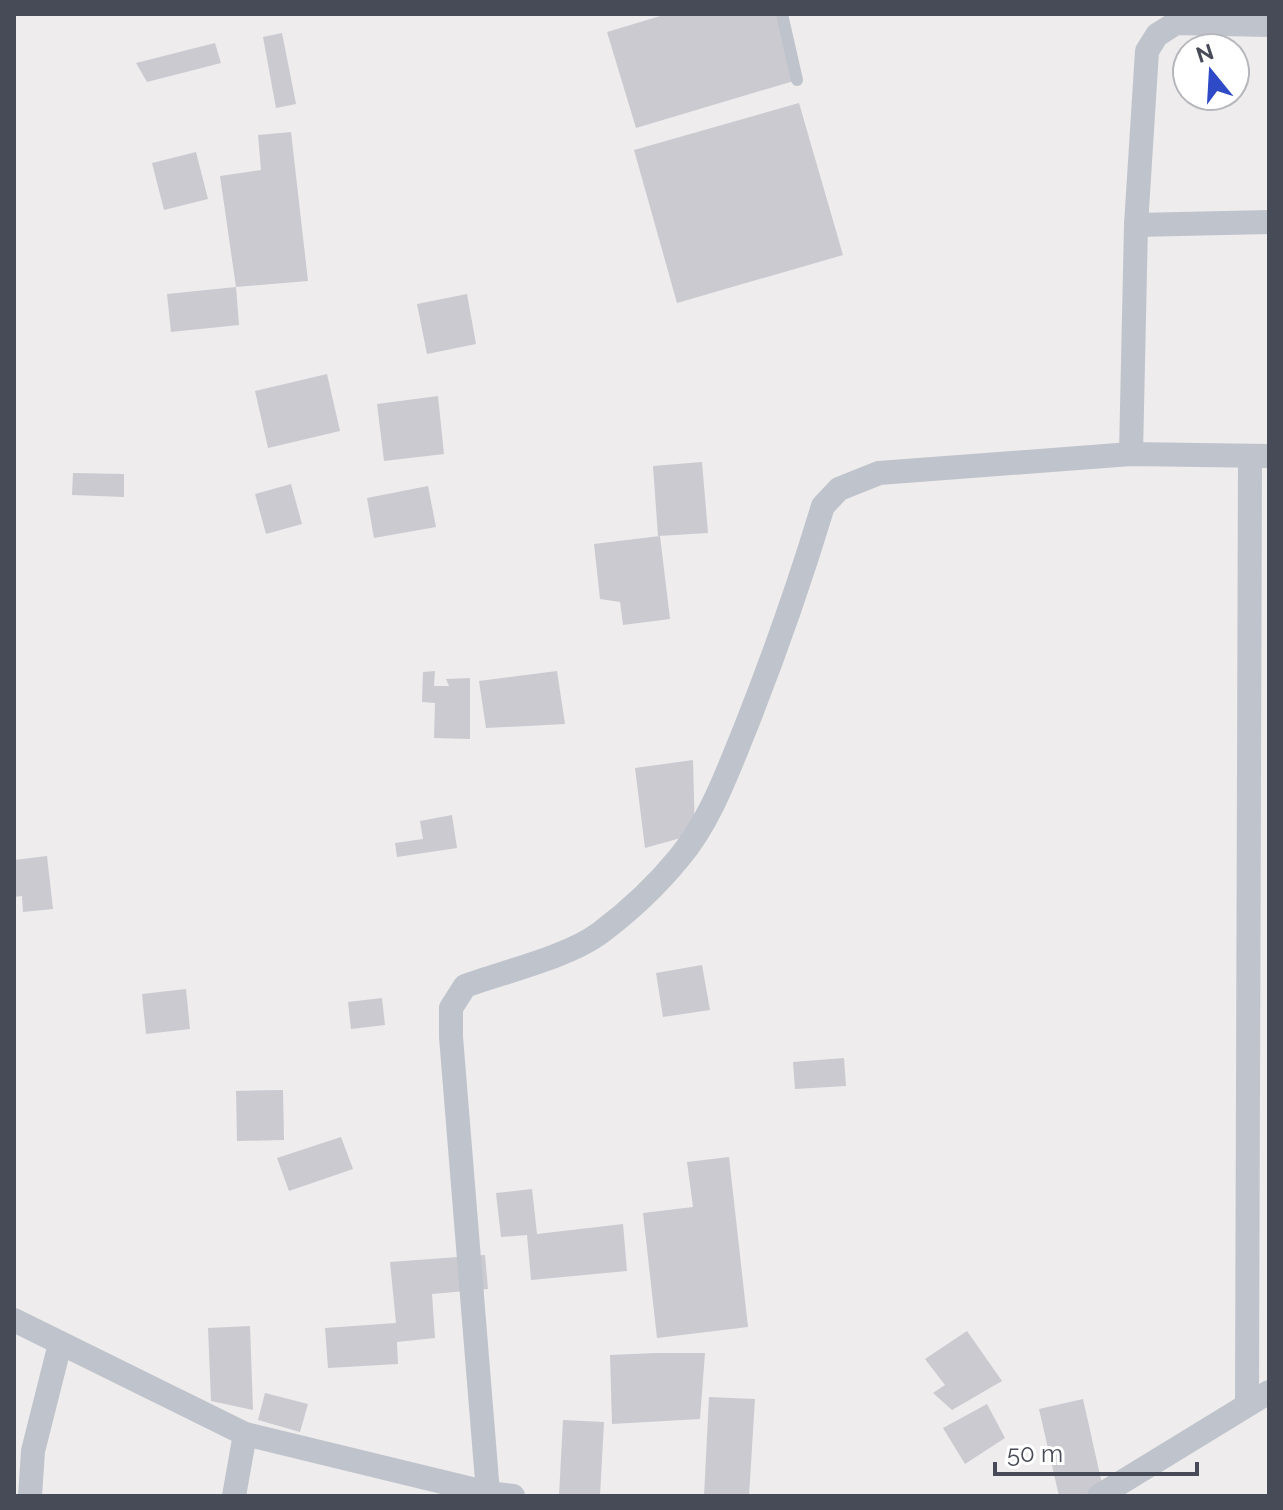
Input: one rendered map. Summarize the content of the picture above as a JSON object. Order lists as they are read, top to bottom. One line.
{"scale_bar":"50 m","north":"top"}
